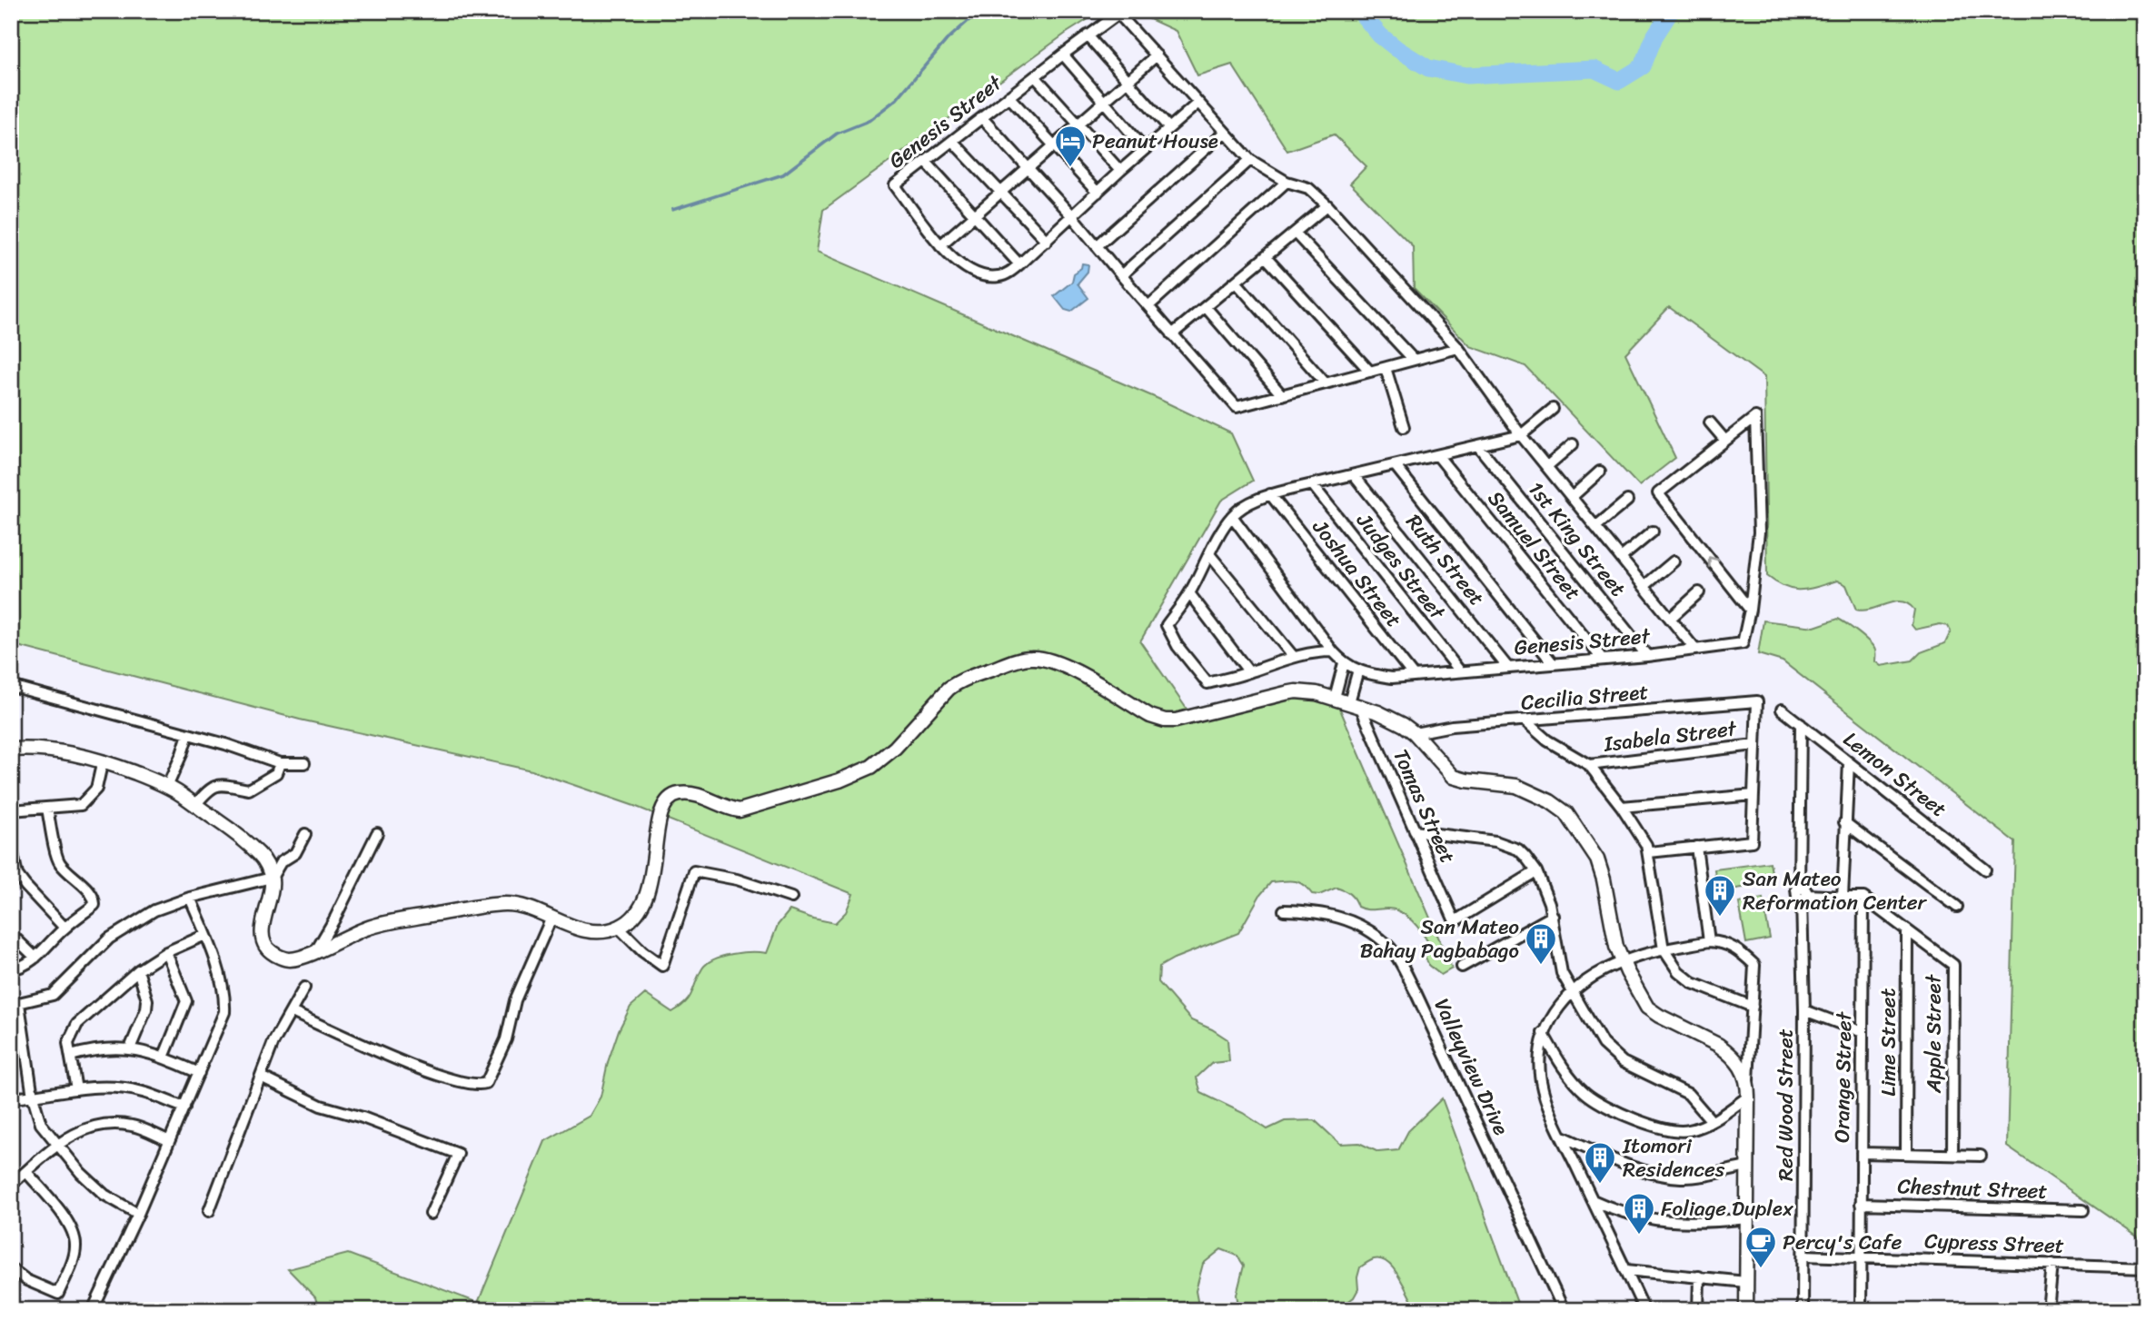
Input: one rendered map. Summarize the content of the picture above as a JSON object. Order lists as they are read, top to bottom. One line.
{"streets":{"street":["Genesis Street","1st King Street","Samuel Street","Ruth Street","Judges Street","Joshua Street","Cecilia Street","Isabela Street","Lemon Street","Tomas Street","Apple Street","Lime Street","Valleyview Drive","Orange Street","Red Wood Street","Chestnut Street","Cypress Street"]},"crossings":[["Genesis Street","1st King Street"],["Genesis Street","Samuel Street"],["Genesis Street","Ruth Street"],["Genesis Street","Judges Street"],["Genesis Street","Joshua Street"],["Cecilia Street","Isabela Street"],["Apple Street","Lime Street"],["Apple Street","Orange Street"],["Orange Street","Chestnut Street"],["Orange Street","Cypress Street"],["Red Wood Street","Cypress Street"]],"places":{"hotel":["Peanut House"],"building":["San Mateo Reformation Center","San Mateo Bahay Pagbabago","Itomori Residences","Foliage Duplex"],"cafe":["Percy's Cafe"]}}
